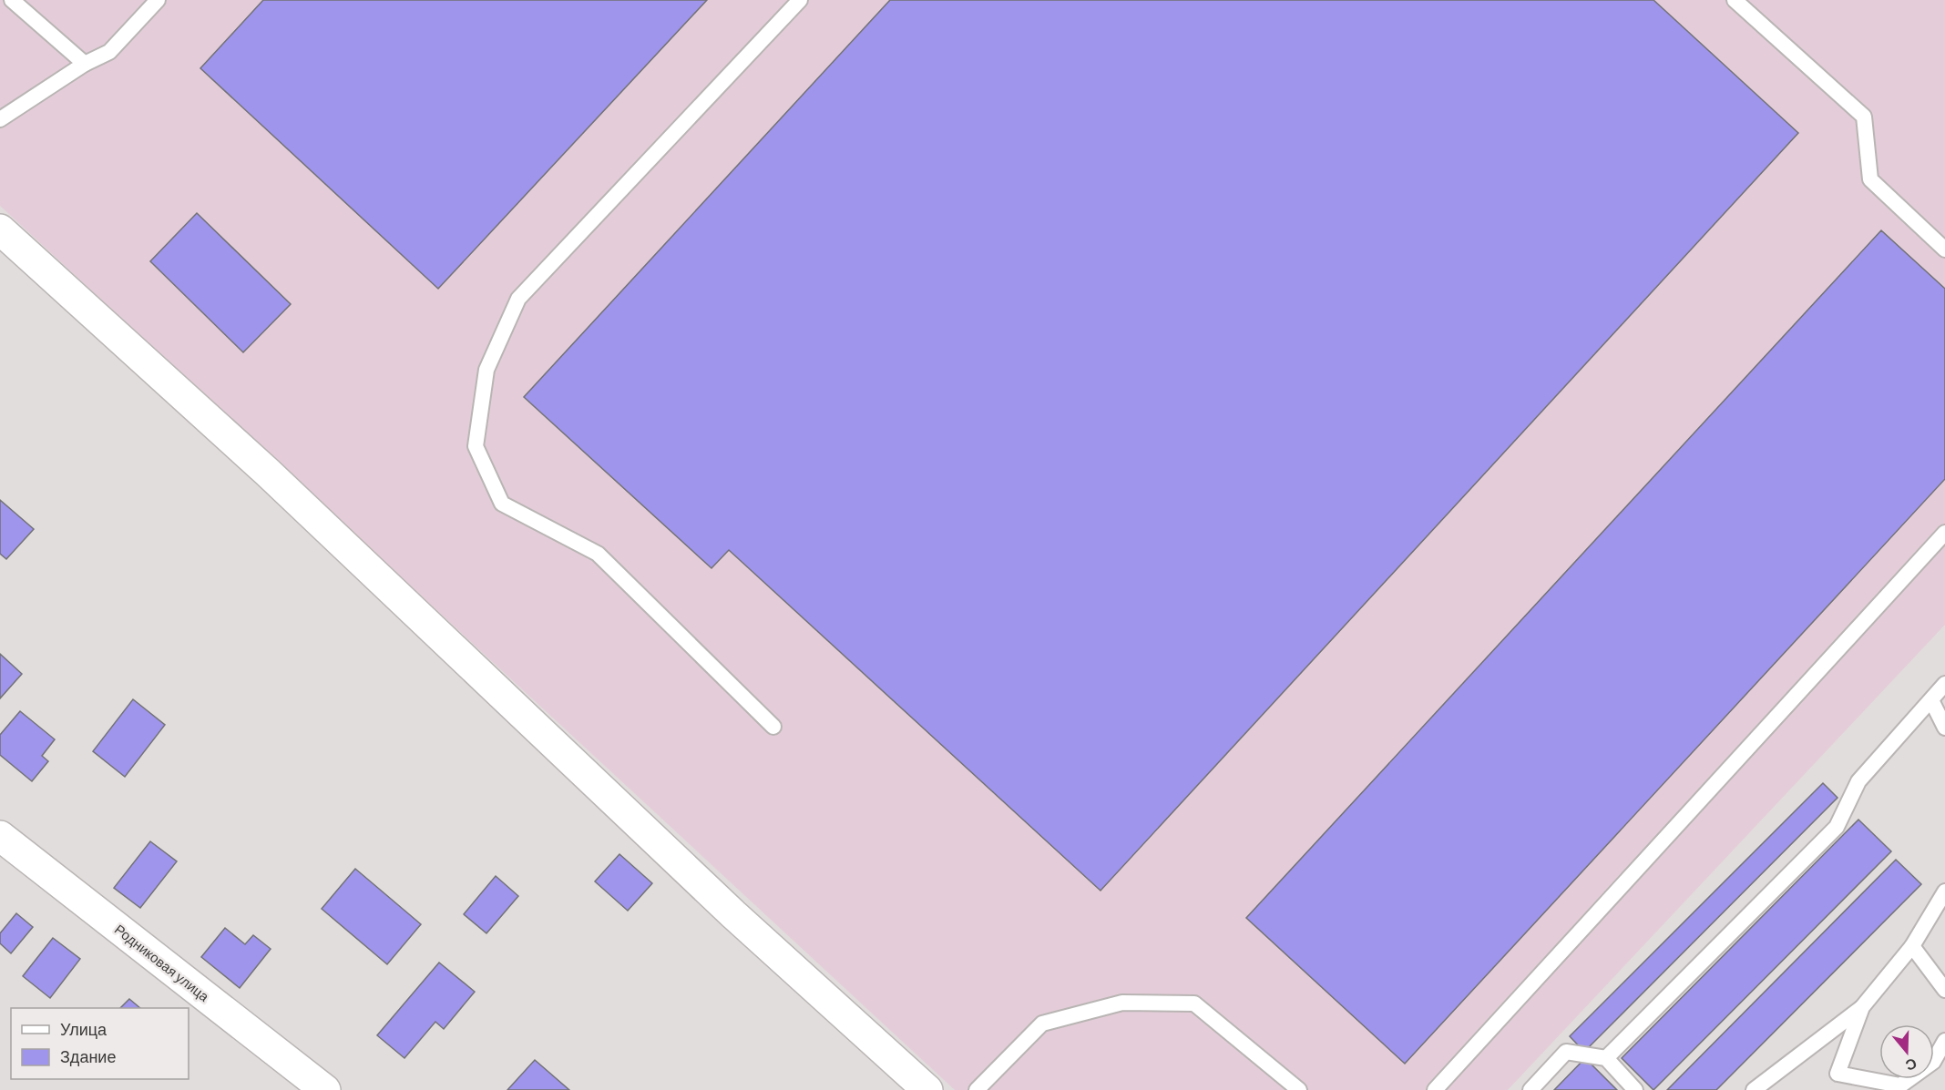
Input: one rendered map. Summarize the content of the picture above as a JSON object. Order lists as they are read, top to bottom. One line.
{"streets":{"street":["Родниковая улица"]},"legend":["Улица","Здание"],"north":"bottom"}
